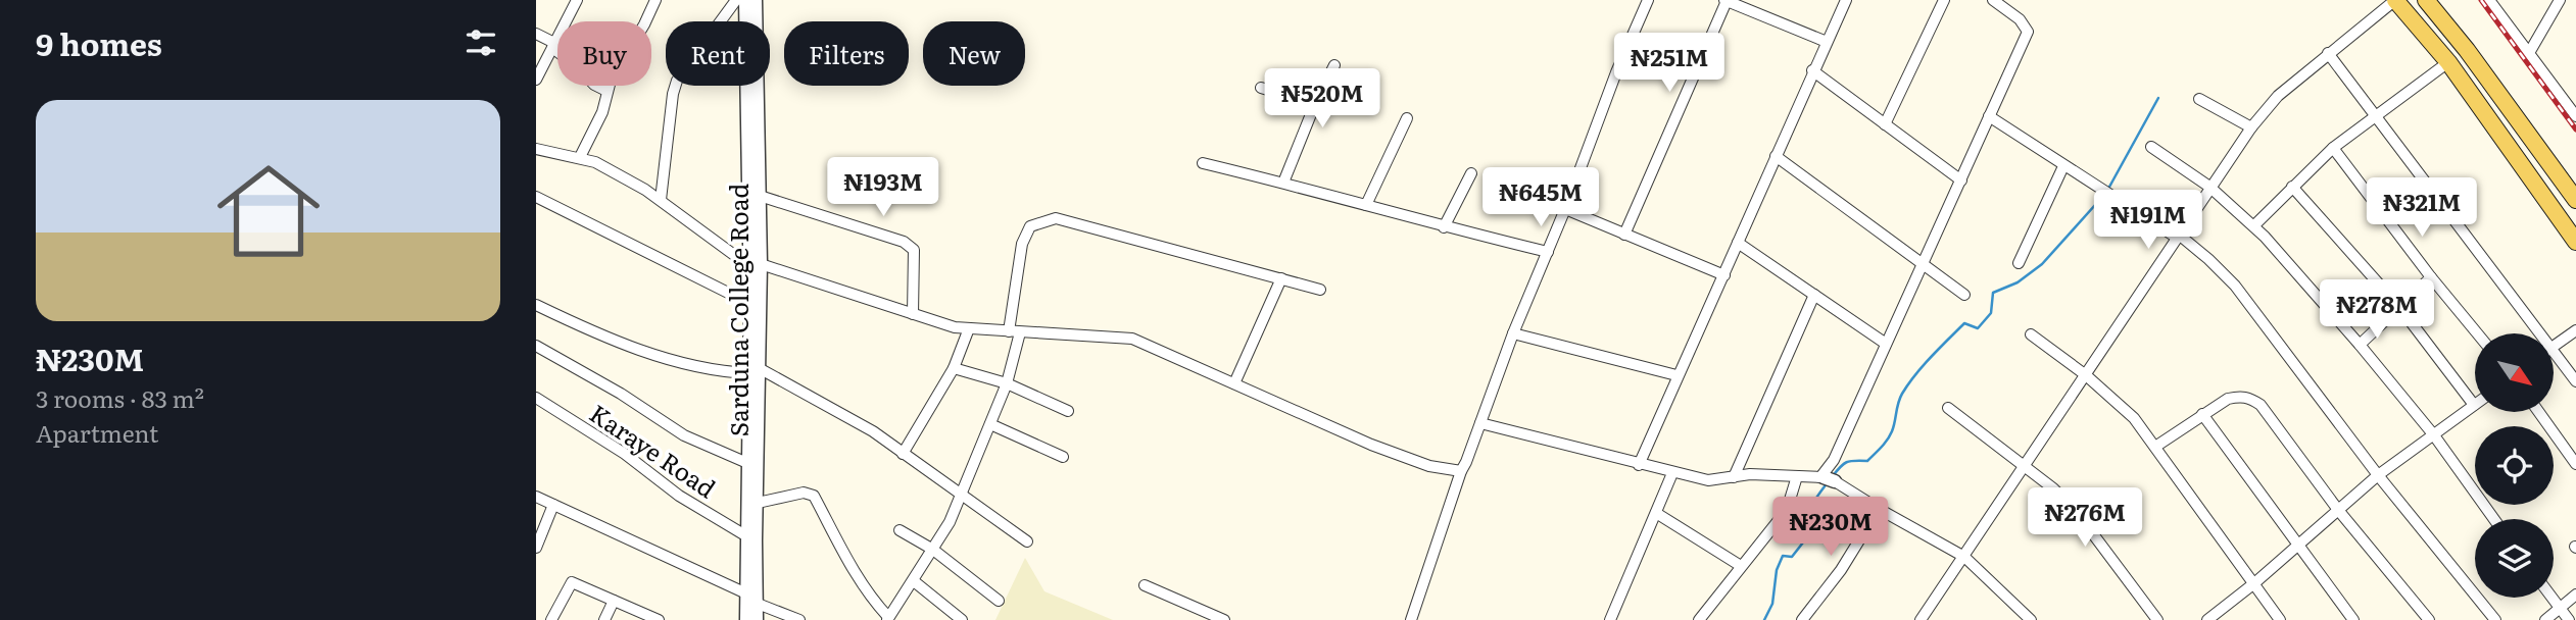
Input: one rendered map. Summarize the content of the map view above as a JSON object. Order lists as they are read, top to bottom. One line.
{"streets":{"street":["Sarduna College Road","Karaye Road"]},"crossings":[["Sarduna College Road","Karaye Road"]],"north":"bottom right","page":{"heading":"9 homes","chip":["Buy","Rent","Filters","New"],"price":["₦251M","₦520M","₦193M","₦645M","₦321M","₦191M","₦278M","₦276M","₦230M"],"list":[{"name":"₦230M","note":"3 rooms · 83 m² · Apartment"}]}}
